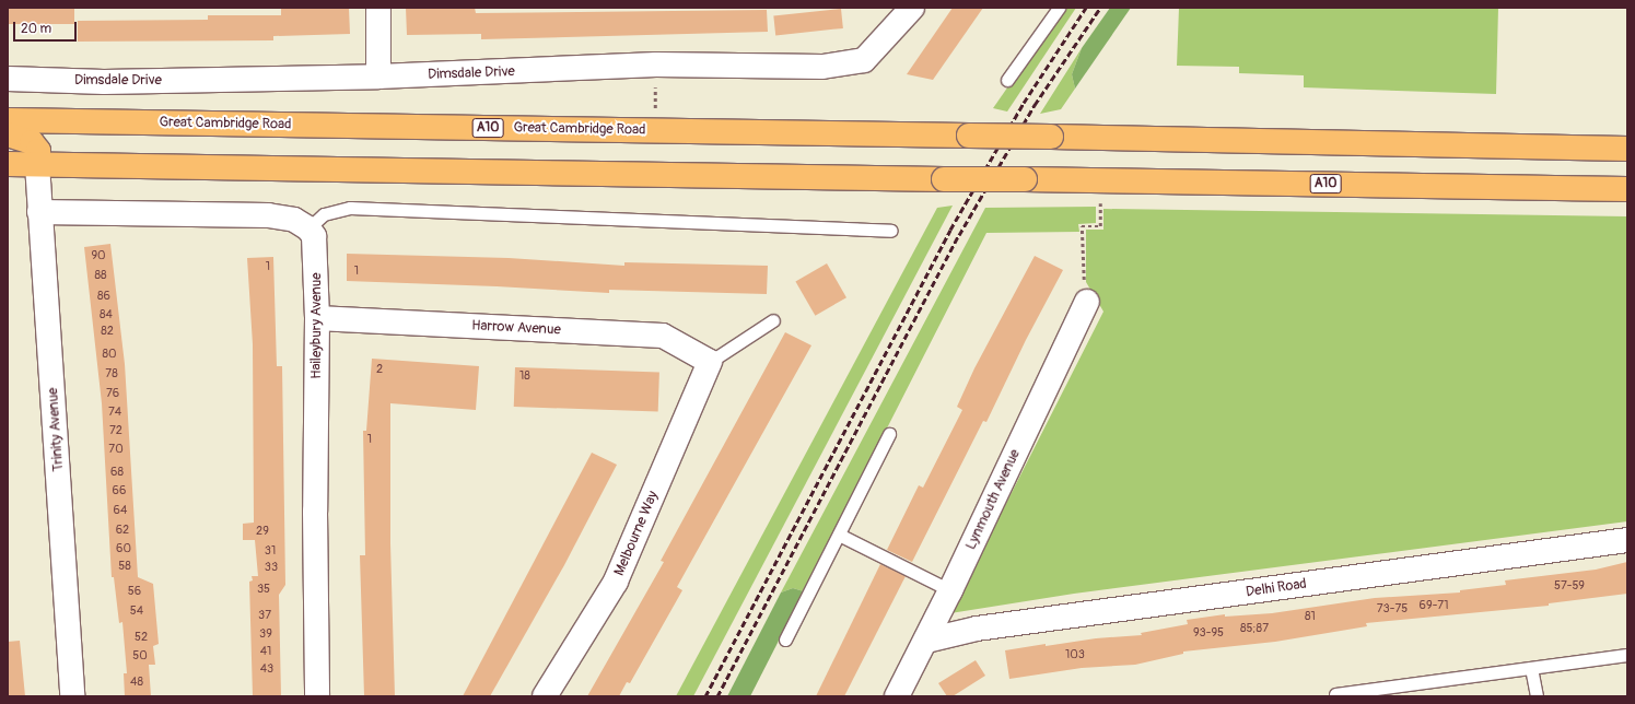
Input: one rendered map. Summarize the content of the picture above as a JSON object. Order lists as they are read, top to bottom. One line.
{"streets":{"highway":["Great Cambridge Road","A10"],"street":["Dimsdale Drive","Haileybury Avenue","Harrow Avenue","Trinity Avenue","Lynmouth Avenue","Melbourne Way","Delhi Road"]},"crossings":[["A10","Trinity Avenue"],["Haileybury Avenue","Harrow Avenue"],["Harrow Avenue","Melbourne Way"],["Lynmouth Avenue","Delhi Road"]],"house_numbers":["90","1","1","88","86","84","82","80","2","78","18","76","74","72","1","70","68","66","64","62","29","60","31","58","33","57-59","35","56","69-71","73-75","54","37","81","85;87","93-95","39","52","41","103","50","43","48"],"scale_bar":"20 m"}
